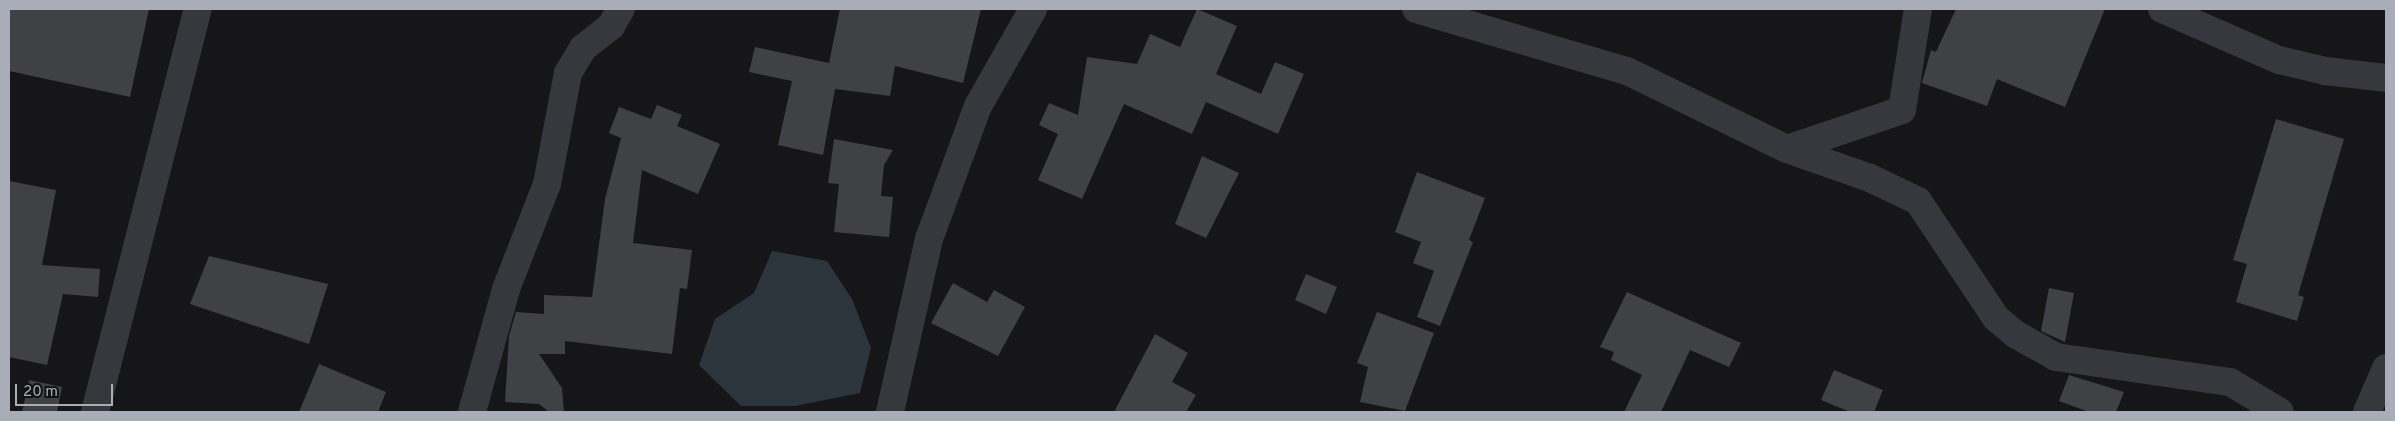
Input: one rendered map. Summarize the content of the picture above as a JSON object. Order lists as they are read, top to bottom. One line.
{"scale_bar":"20 m"}
